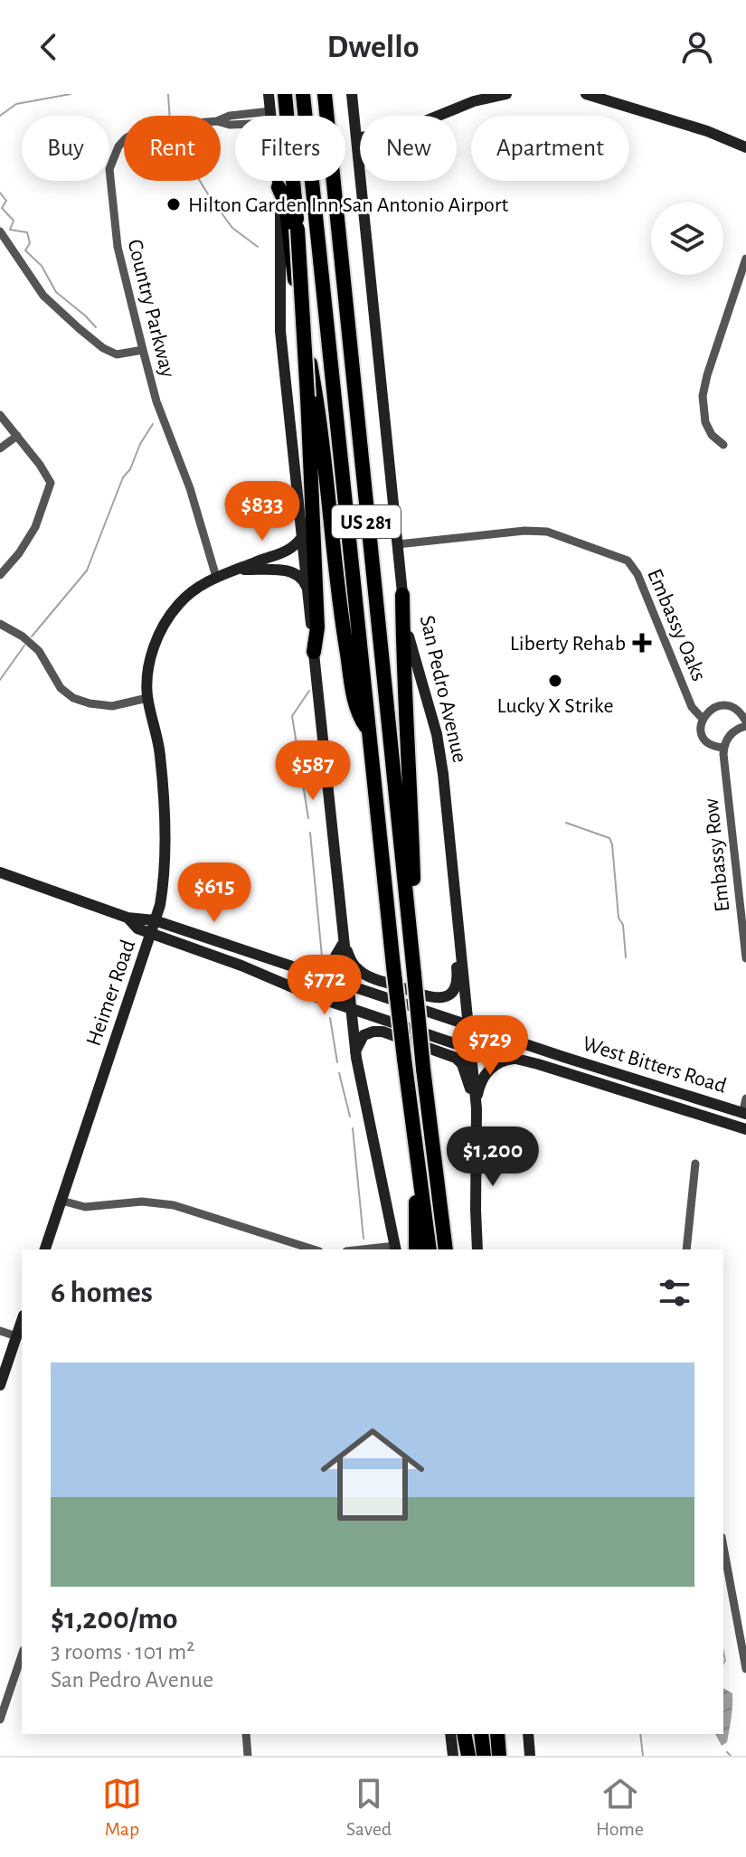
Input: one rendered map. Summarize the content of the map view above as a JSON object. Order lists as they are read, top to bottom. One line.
{"streets":{"highway":["US 281"],"main road":["San Pedro Avenue","Heimer Road","West Bitters Road"],"street":["Country Parkway","Embassy Oaks","Embassy Row"]},"crossings":[["Country Parkway","Heimer Road"],["Embassy Oaks","San Pedro Avenue"],["Embassy Oaks","Embassy Row"],["San Pedro Avenue","West Bitters Road"],["Heimer Road","West Bitters Road"]],"places":{"other":["Hilton Garden Inn San Antonio Airport","Lucky X Strike"],"health":["Liberty Rehab"]},"page":{"header":"Dwello","chip":["Buy","Rent","Filters","New","Apartment"],"price":["$833","$587","$615","$772","$729","$1,200"],"heading":"6 homes","list":[{"name":"$1,200/mo","note":"3 rooms · 101 m² · San Pedro Avenue"}],"tabs":["Map","Saved","Home"]}}
